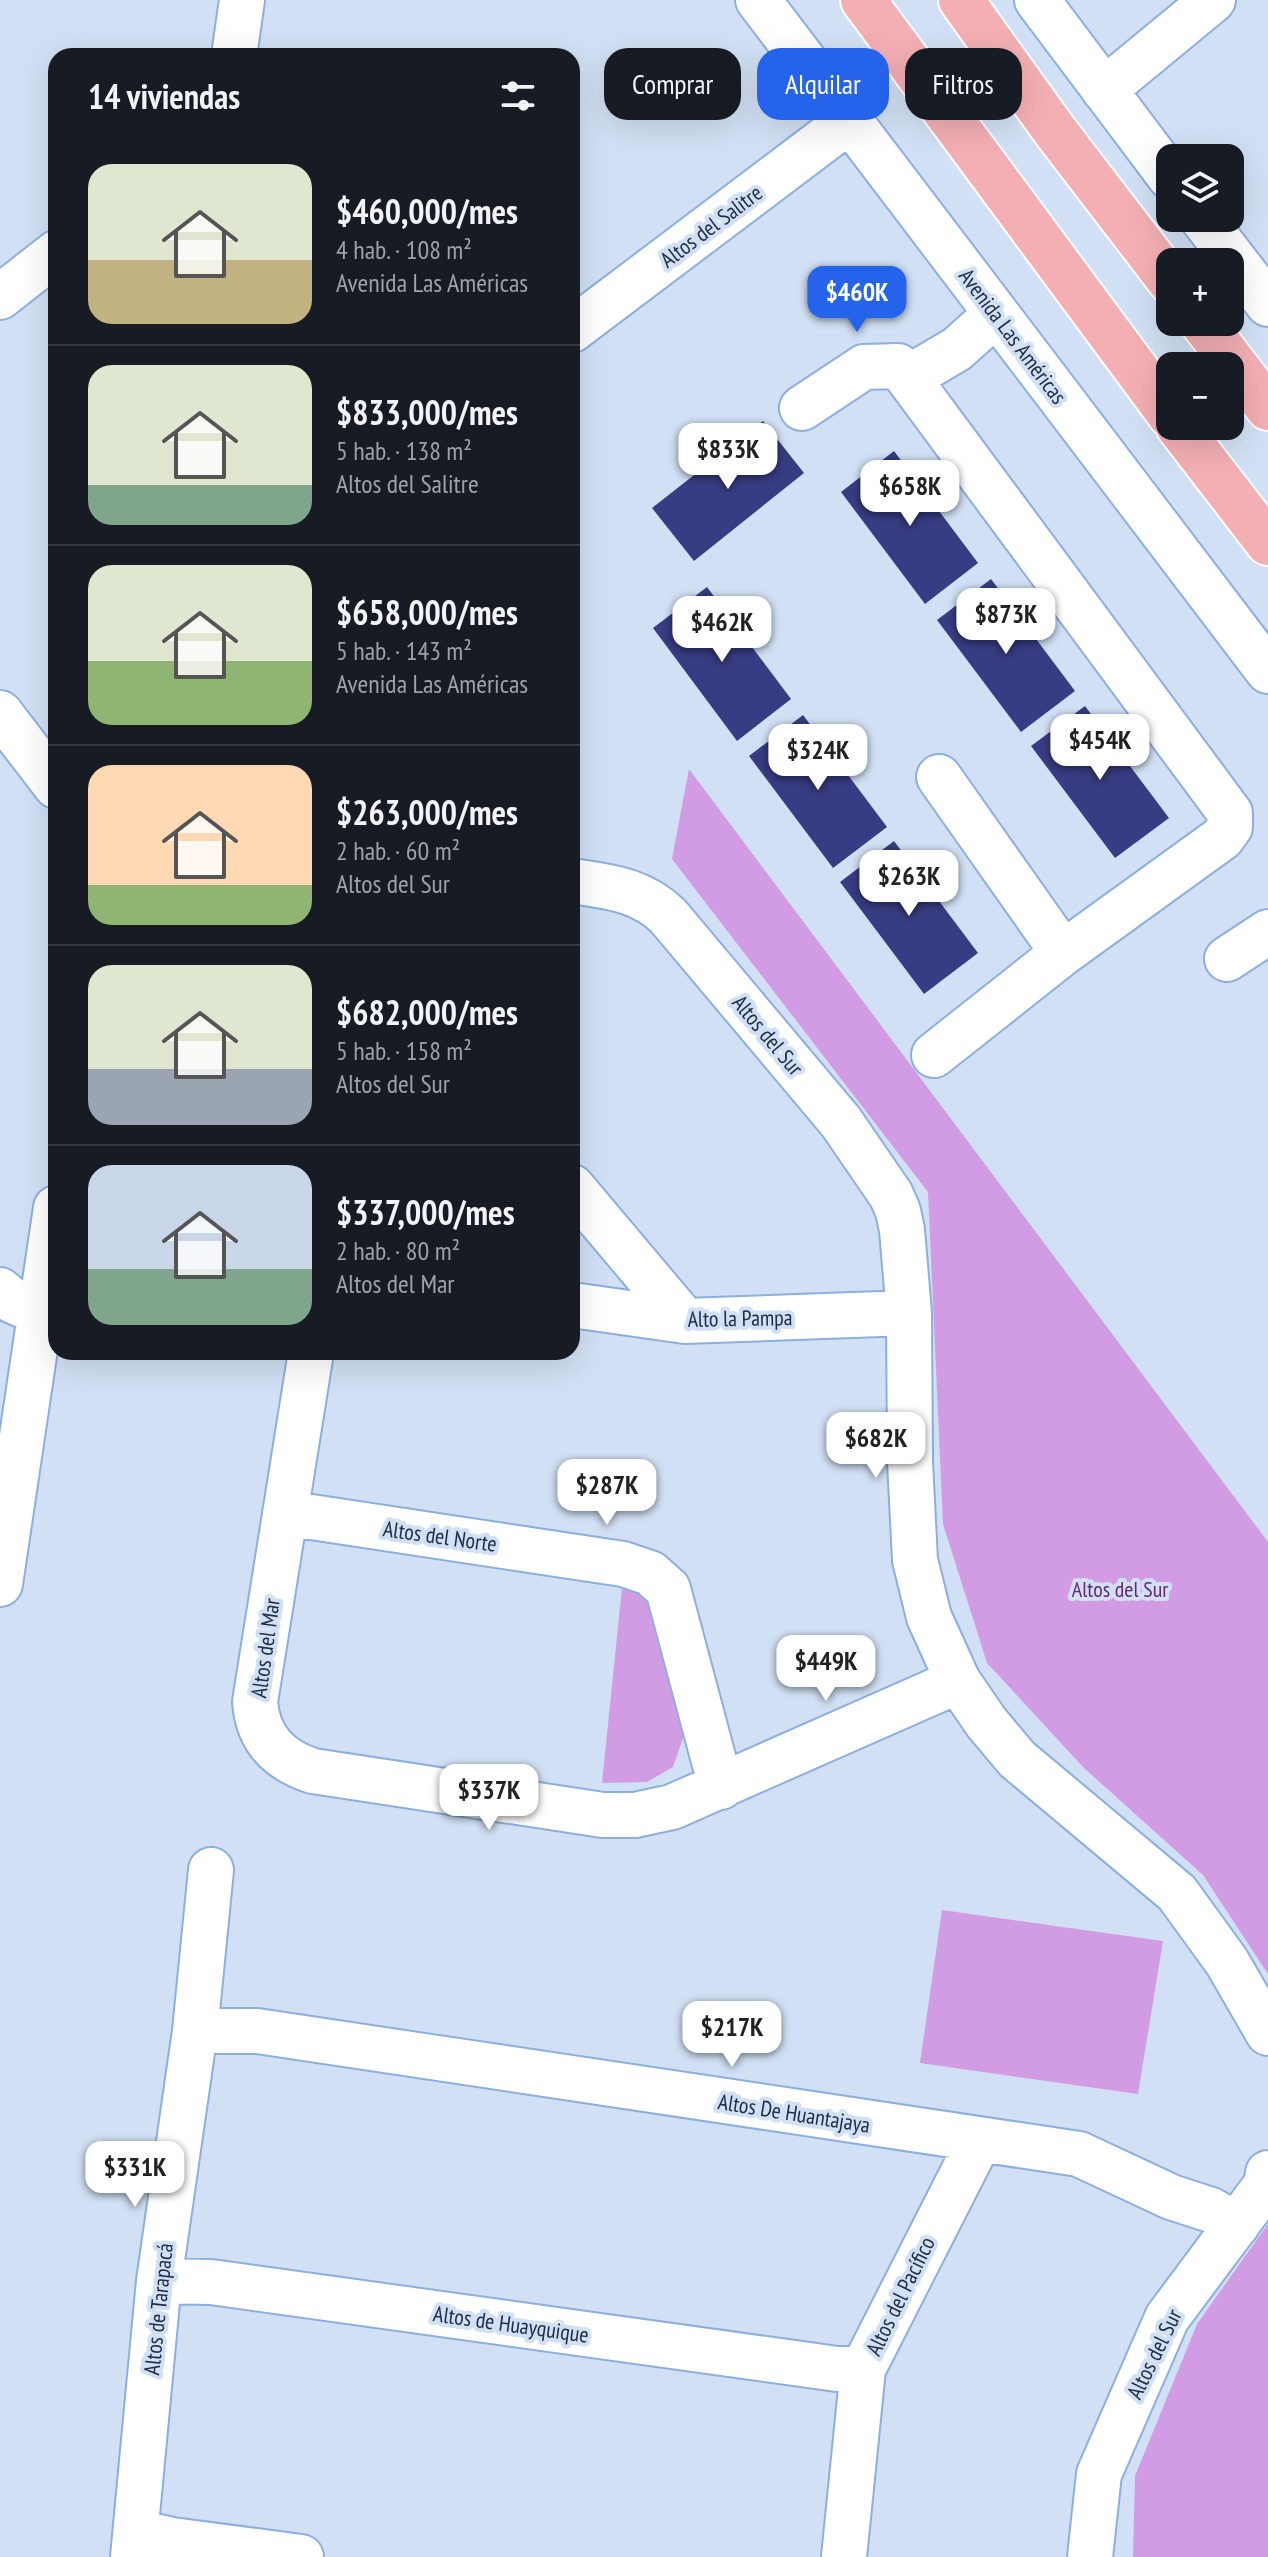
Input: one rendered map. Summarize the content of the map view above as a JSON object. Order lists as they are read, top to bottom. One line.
{"streets":{"street":["Altos del Salitre","Avenida Las Américas","Altos del Sur","Alto la Pampa","Altos del Norte","Altos del Mar","Altos De Huantajaya","Altos del Pacífico","Altos de Tarapacá","Altos de Huayquique"]},"crossings":[["Altos del Salitre","Avenida Las Américas"],["Altos del Sur","Alto la Pampa"],["Altos del Sur","Altos del Mar"],["Altos del Sur","Altos De Huantajaya"],["Altos del Norte","Altos del Mar"],["Altos De Huantajaya","Altos del Pacífico"],["Altos De Huantajaya","Altos de Tarapacá"],["Altos del Pacífico","Altos de Huayquique"],["Altos de Tarapacá","Altos de Huayquique"]],"parks":["Altos del Sur"],"page":{"chip":["Comprar","Alquilar","Filtros"],"heading":"14 viviendas","map_buttons":["+","−"],"list":[{"name":"$460,000/mes","note":"4 hab. · 108 m² · Avenida Las Américas"},{"name":"$833,000/mes","note":"5 hab. · 138 m² · Altos del Salitre"},{"name":"$658,000/mes","note":"5 hab. · 143 m² · Avenida Las Américas"},{"name":"$263,000/mes","note":"2 hab. · 60 m² · Altos del Sur"},{"name":"$682,000/mes","note":"5 hab. · 158 m² · Altos del Sur"},{"name":"$337,000/mes","note":"2 hab. · 80 m² · Altos del Mar"}],"price":["$460K","$833K","$658K","$873K","$462K","$454K","$324K","$263K","$682K","$287K","$449K","$337K","$217K","$331K"]}}
